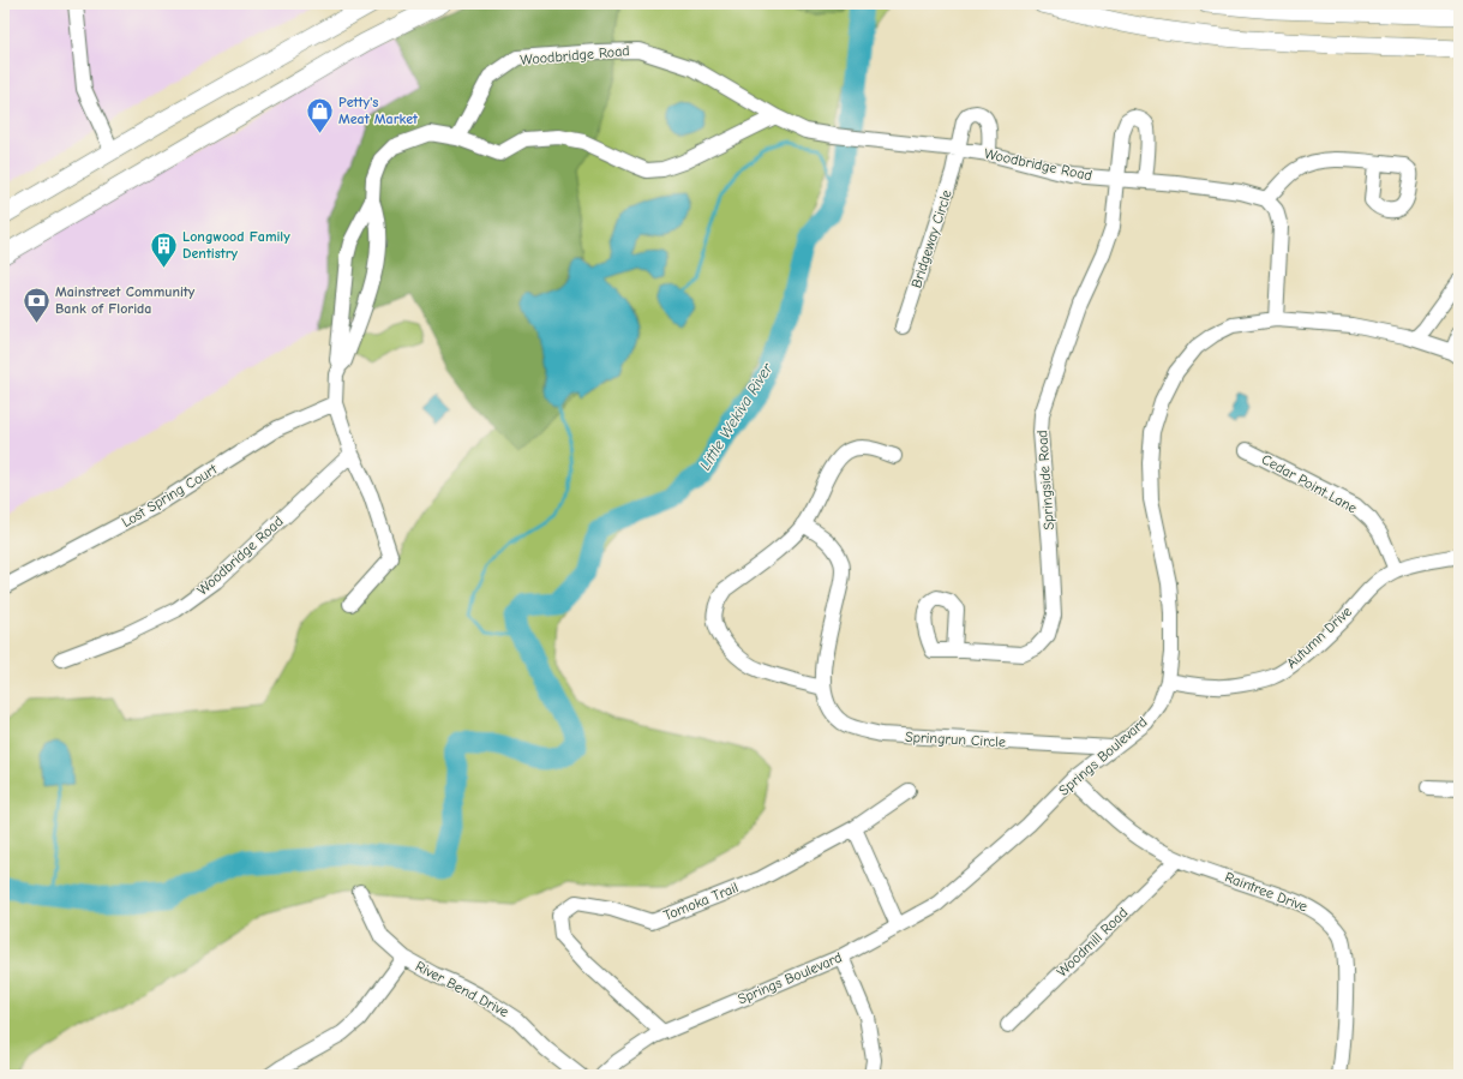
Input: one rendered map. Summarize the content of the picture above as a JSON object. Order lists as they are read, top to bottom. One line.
{"streets":{"street":["Woodbridge Road","Bridgeway Circle","Springside Road","Cedar Point Lane","Lost Spring Court","Autumn Drive","Springrun Circle","Springs Boulevard","Raintree Drive","Tomoka Trail","Woodmill Road","River Bend Drive"]},"crossings":[["Woodbridge Road","Bridgeway Circle"],["Woodbridge Road","Springside Road"],["Cedar Point Lane","Autumn Drive"],["Autumn Drive","Springs Boulevard"],["Springrun Circle","Springs Boulevard"],["Springs Boulevard","Raintree Drive"],["Springs Boulevard","Tomoka Trail"],["Raintree Drive","Woodmill Road"]],"water":["Little Wekiva River"],"places":{"shop":["Petty's Meat Market"],"building":["Longwood Family Dentistry"],"bank":["Mainstreet Community Bank of Florida"]}}
